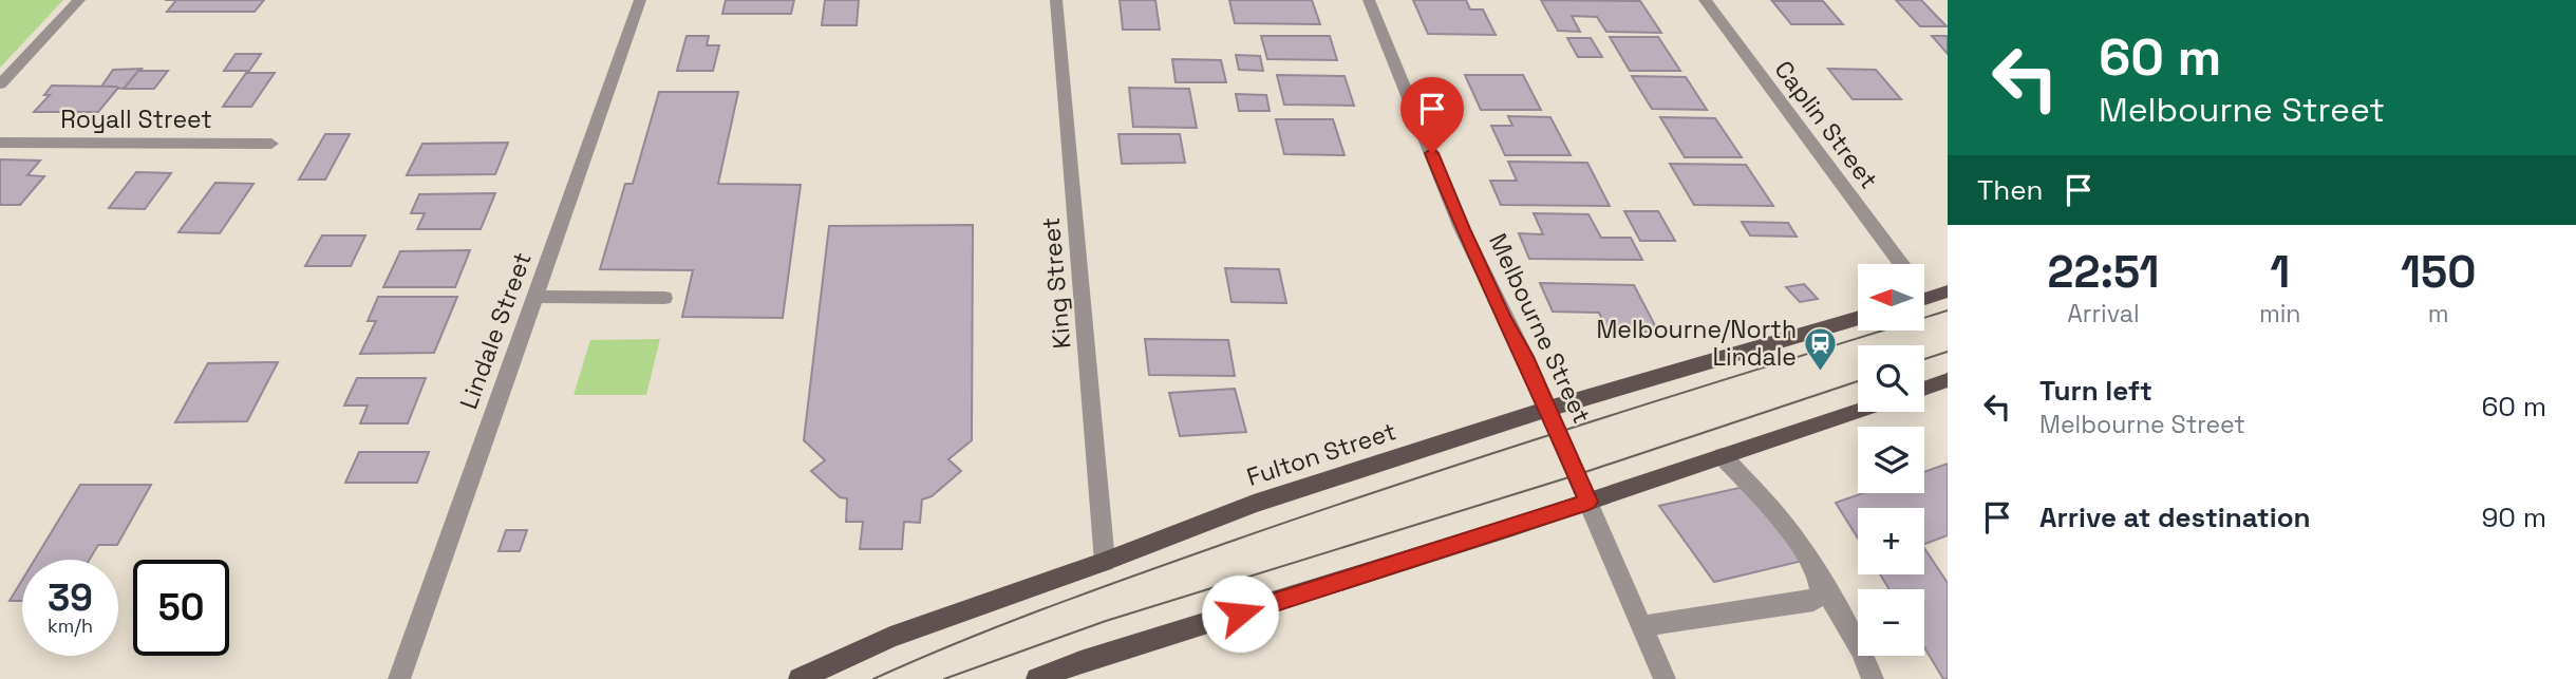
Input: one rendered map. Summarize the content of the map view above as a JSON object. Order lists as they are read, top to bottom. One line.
{"streets":{"main road":["Fulton Street"],"street":["Royall Street","Caplin Street","King Street","Melbourne Street","Lindale Street"]},"crossings":[["King Street","Fulton Street"],["Melbourne Street","Fulton Street"]],"places":{"station":["Melbourne/North Lindale"]},"north":"left","page":{"turn":["60 m","Melbourne Street"],"then":"Then","eta":["22:51","Arrival","1","min","150","m"],"map_buttons":["+","−"],"list":[{"name":"Turn left","note":"Melbourne Street","value":"60 m"},{"name":"Arrive at destination","value":"90 m"}],"speed":"39 km/h","limit":"50"}}
